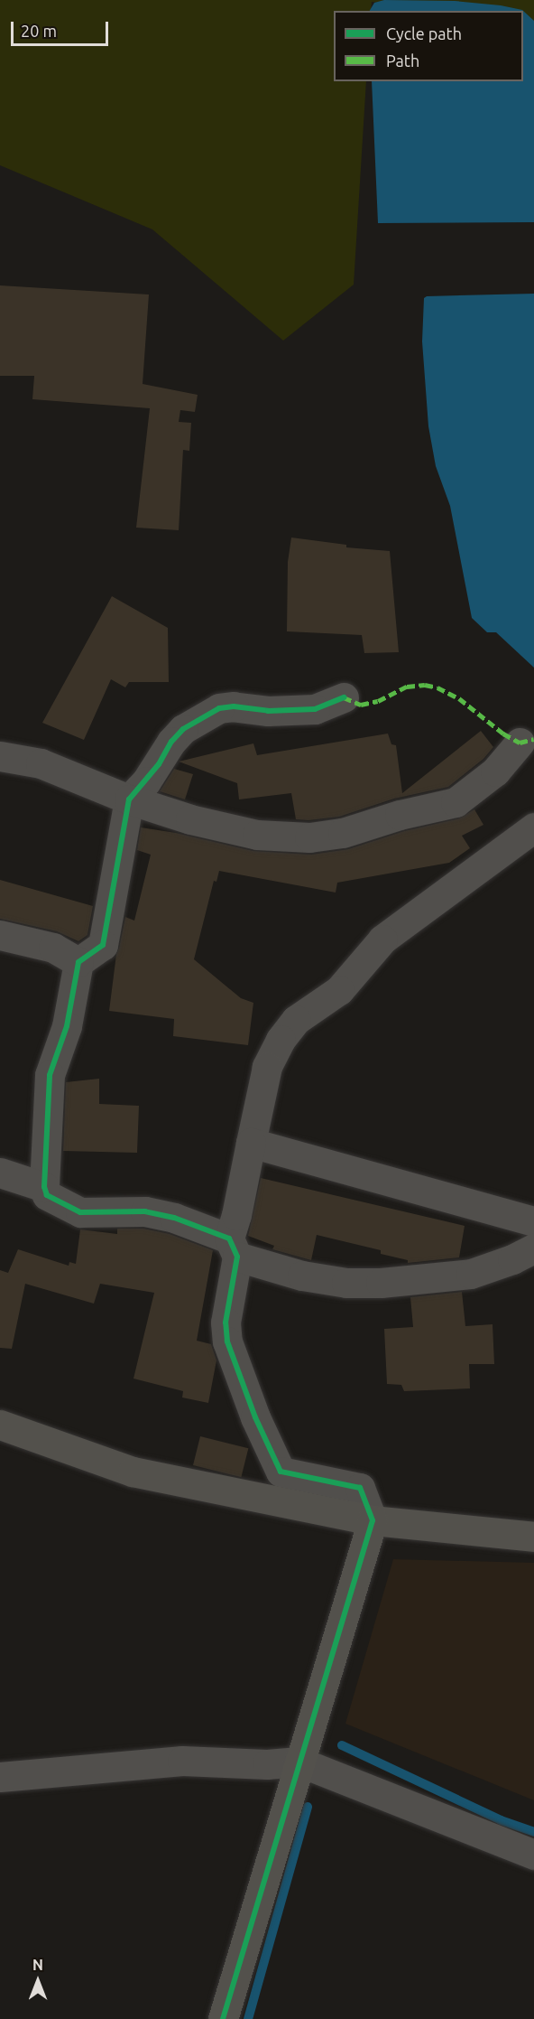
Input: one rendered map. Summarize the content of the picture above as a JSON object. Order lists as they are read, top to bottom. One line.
{"legend":["Cycle path","Path"],"scale_bar":"20 m","north":"top"}
